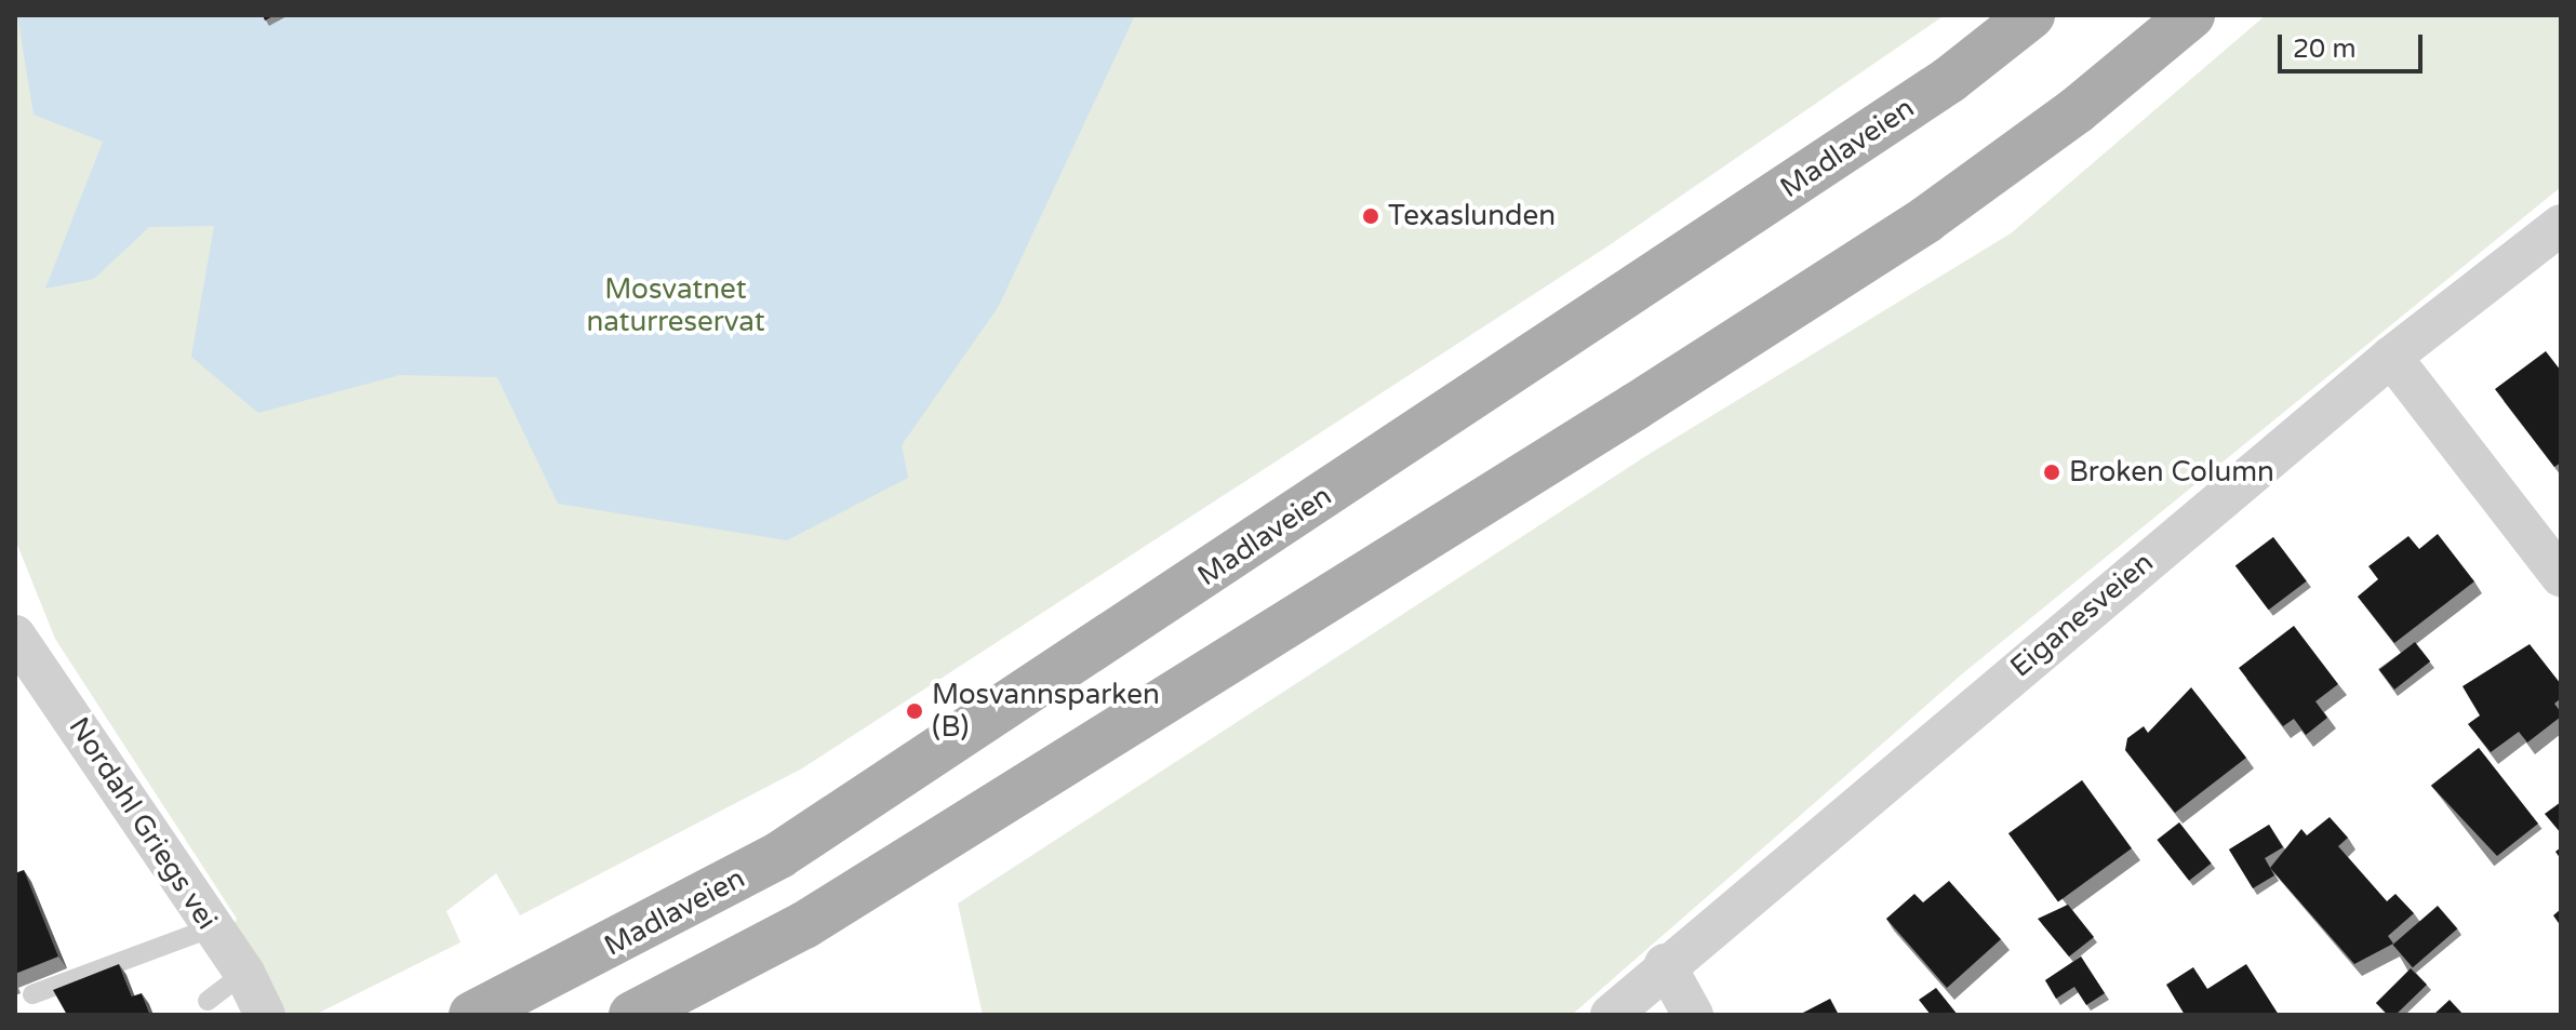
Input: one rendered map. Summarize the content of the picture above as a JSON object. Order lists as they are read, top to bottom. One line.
{"streets":{"main road":["Madlaveien"],"street":["Eiganesveien","Nordahl Griegs vei"]},"parks":["Mosvatnet naturreservat"],"places":["Texaslunden","Broken Column","Mosvannsparken (B)"],"scale_bar":"20 m"}
